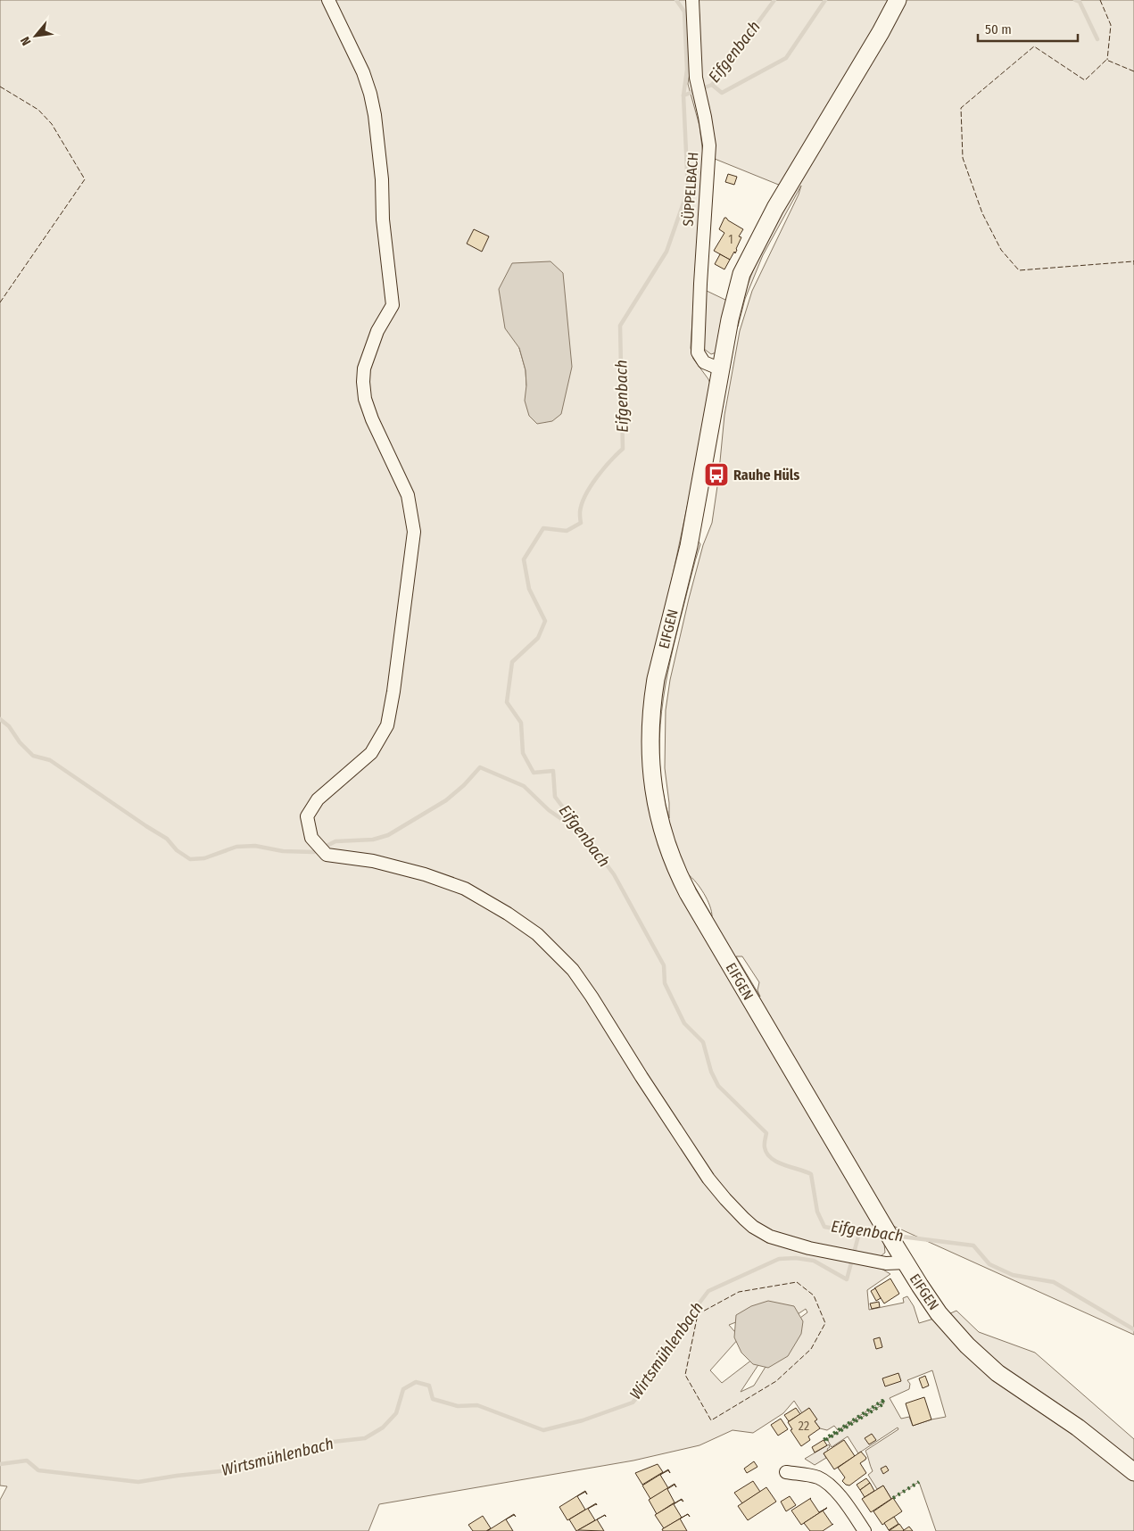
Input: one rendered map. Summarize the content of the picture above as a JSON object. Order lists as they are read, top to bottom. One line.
{"streets":{"main road":["EIFGEN"],"street":["SÜPPELBACH"]},"crossings":[["SÜPPELBACH","EIFGEN"]],"water":["Eifgenbach","Wirtsmühlenbach"],"places":{"bus stop":["Rauhe Hüls"]},"house_numbers":["1","22"],"scale_bar":"50 m","north":"bottom left"}
